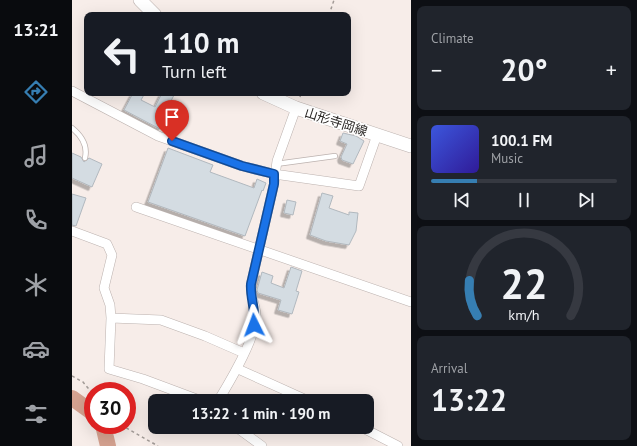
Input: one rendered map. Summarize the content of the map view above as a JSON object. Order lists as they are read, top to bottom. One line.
{"streets":{"main road":["山形寺岡線"]},"page":{"tabs":"13:21","tile":["Climate",["Arrival","13:22"]],"turn":["110 m","Turn left"],"heat":["−","20°","+"],"song":["100.1 FM","Music"],"limit":"30","trip":"13:22 · 1 min · 190 m","gauge":["22","km/h"]}}
